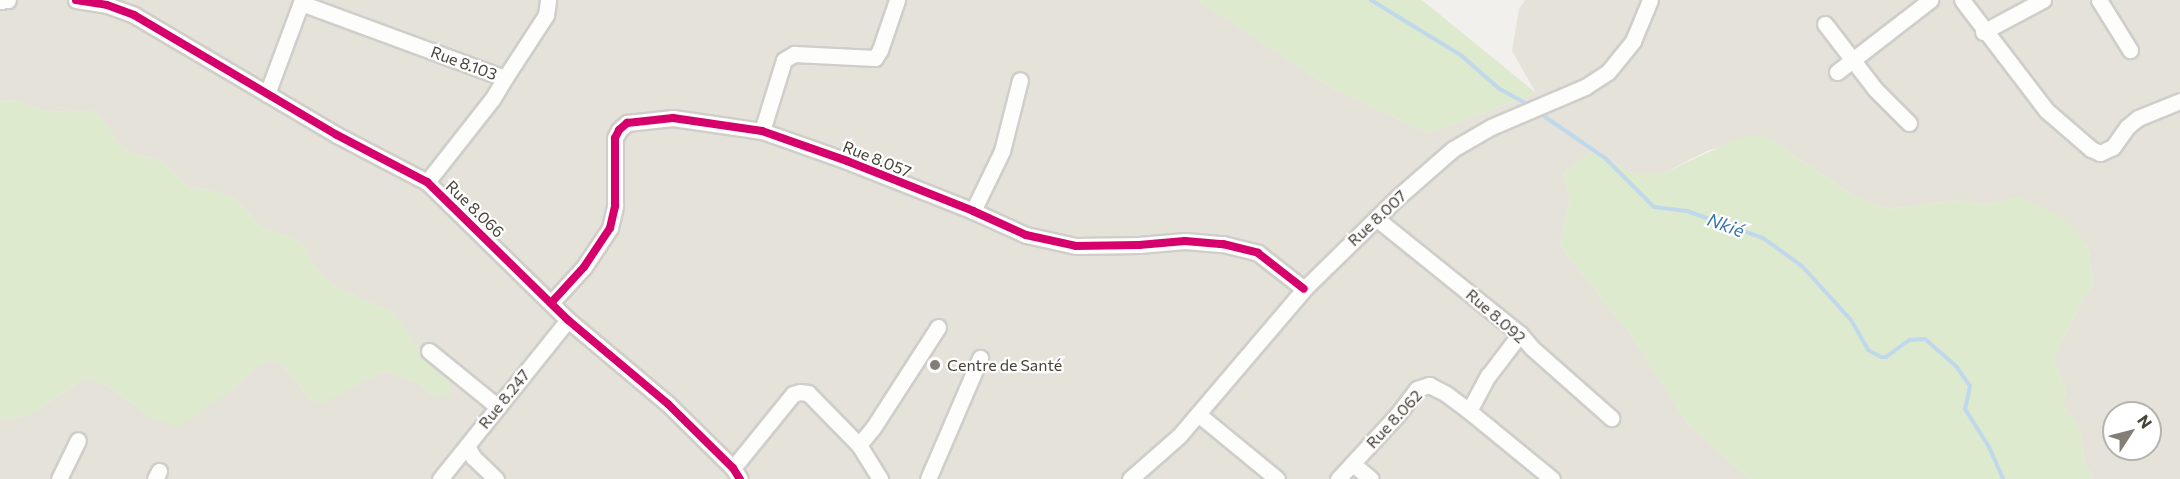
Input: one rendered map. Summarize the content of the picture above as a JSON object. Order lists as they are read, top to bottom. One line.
{"streets":{"street":["Rue 8.103","Rue 8.057","Rue 8.066","Rue 8.007","Rue 8.092","Rue 8.247","Rue 8.062"]},"crossings":[["Rue 8.103","Rue 8.066"],["Rue 8.057","Rue 8.066"],["Rue 8.057","Rue 8.007"],["Rue 8.066","Rue 8.247"],["Rue 8.007","Rue 8.092"]],"water":["Nkié"],"places":["Centre de Santé"],"north":"top right"}
